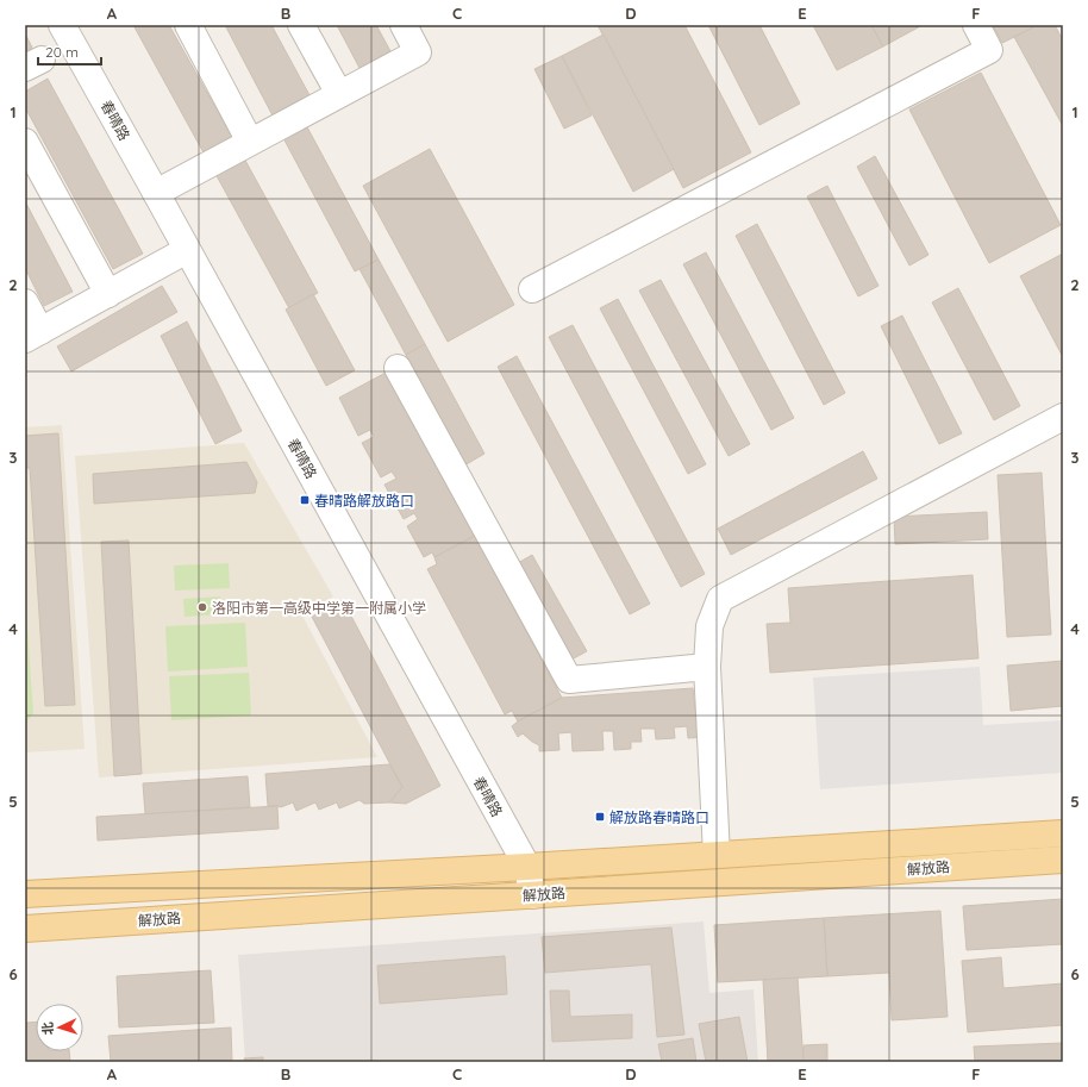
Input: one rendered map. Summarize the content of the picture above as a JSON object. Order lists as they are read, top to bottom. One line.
{"streets":{"main road":["解放路"],"street":["春晴路"]},"crossings":[["春晴路","解放路"]],"places":{"transit":["春晴路解放路口","解放路春晴路口"],"other":["洛阳市第一高级中学第一附属小学"]},"scale_bar":"20 m","north":"left","grid":{"columns":["A","B","C","D","E","F"],"rows":["1","2","3","4","5","6"]}}
